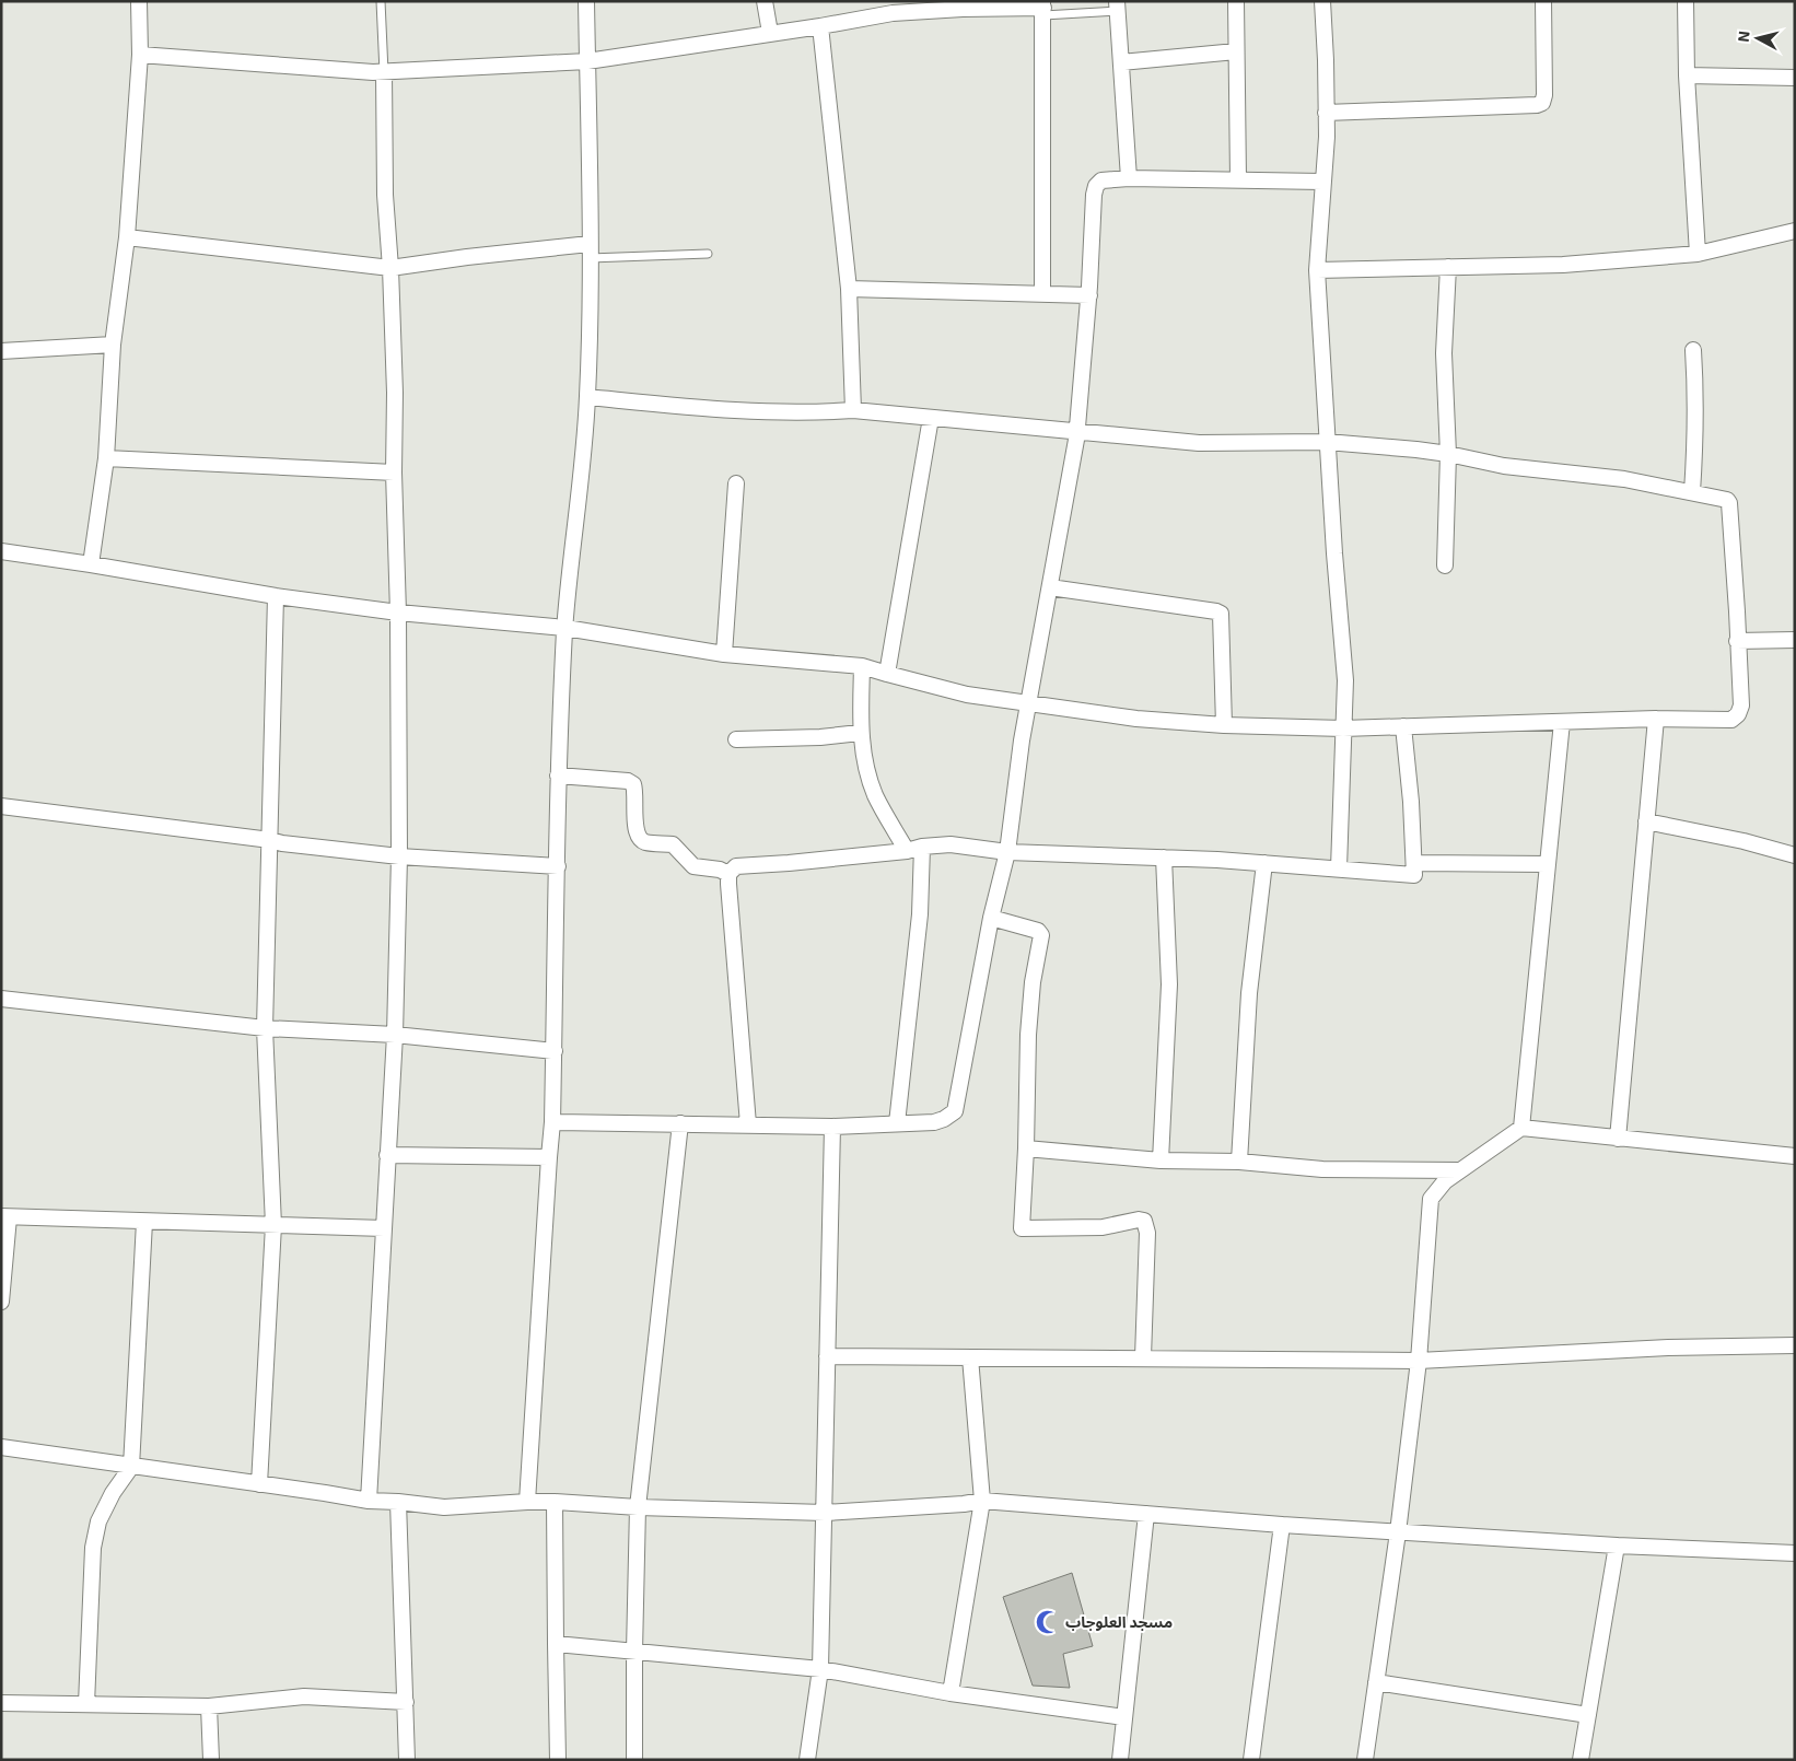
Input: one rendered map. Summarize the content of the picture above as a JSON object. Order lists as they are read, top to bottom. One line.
{"places":{"mosque":["مسجد العلوجاب"]},"north":"left"}
